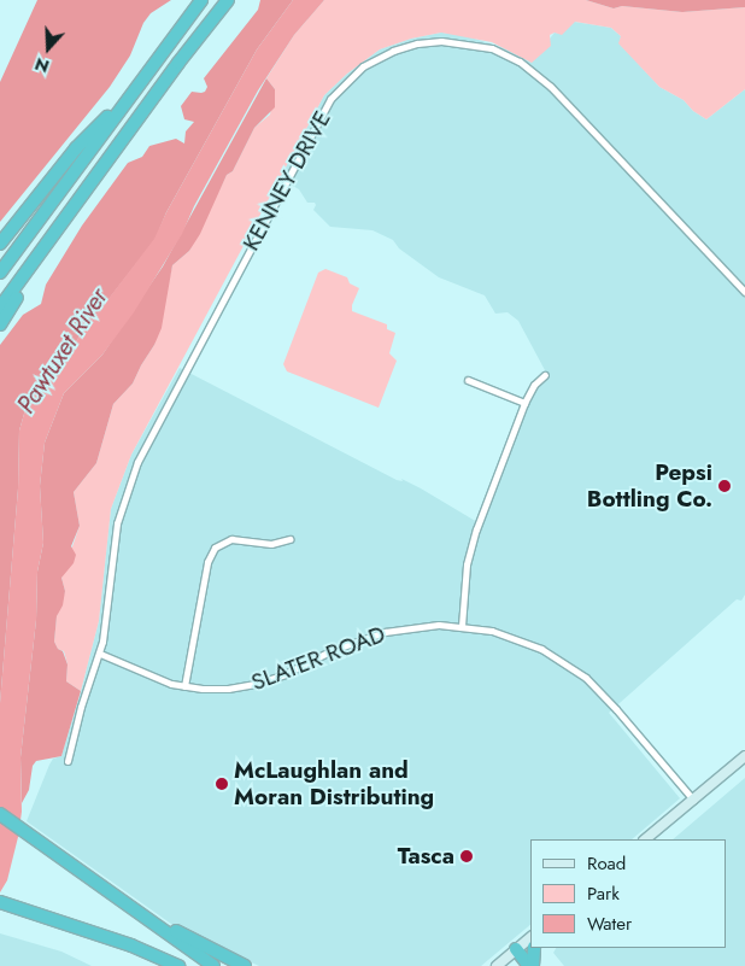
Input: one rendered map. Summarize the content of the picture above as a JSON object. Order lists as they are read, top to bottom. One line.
{"streets":{"street":["KENNEY DRIVE","SLATER ROAD"]},"crossings":[["KENNEY DRIVE","SLATER ROAD"]],"water":["Pawtuxet River"],"places":["Pepsi Bottling Co.","McLaughlan and Moran Distributing","Tasca"],"legend":["Road","Park","Water"],"north":"bottom"}
